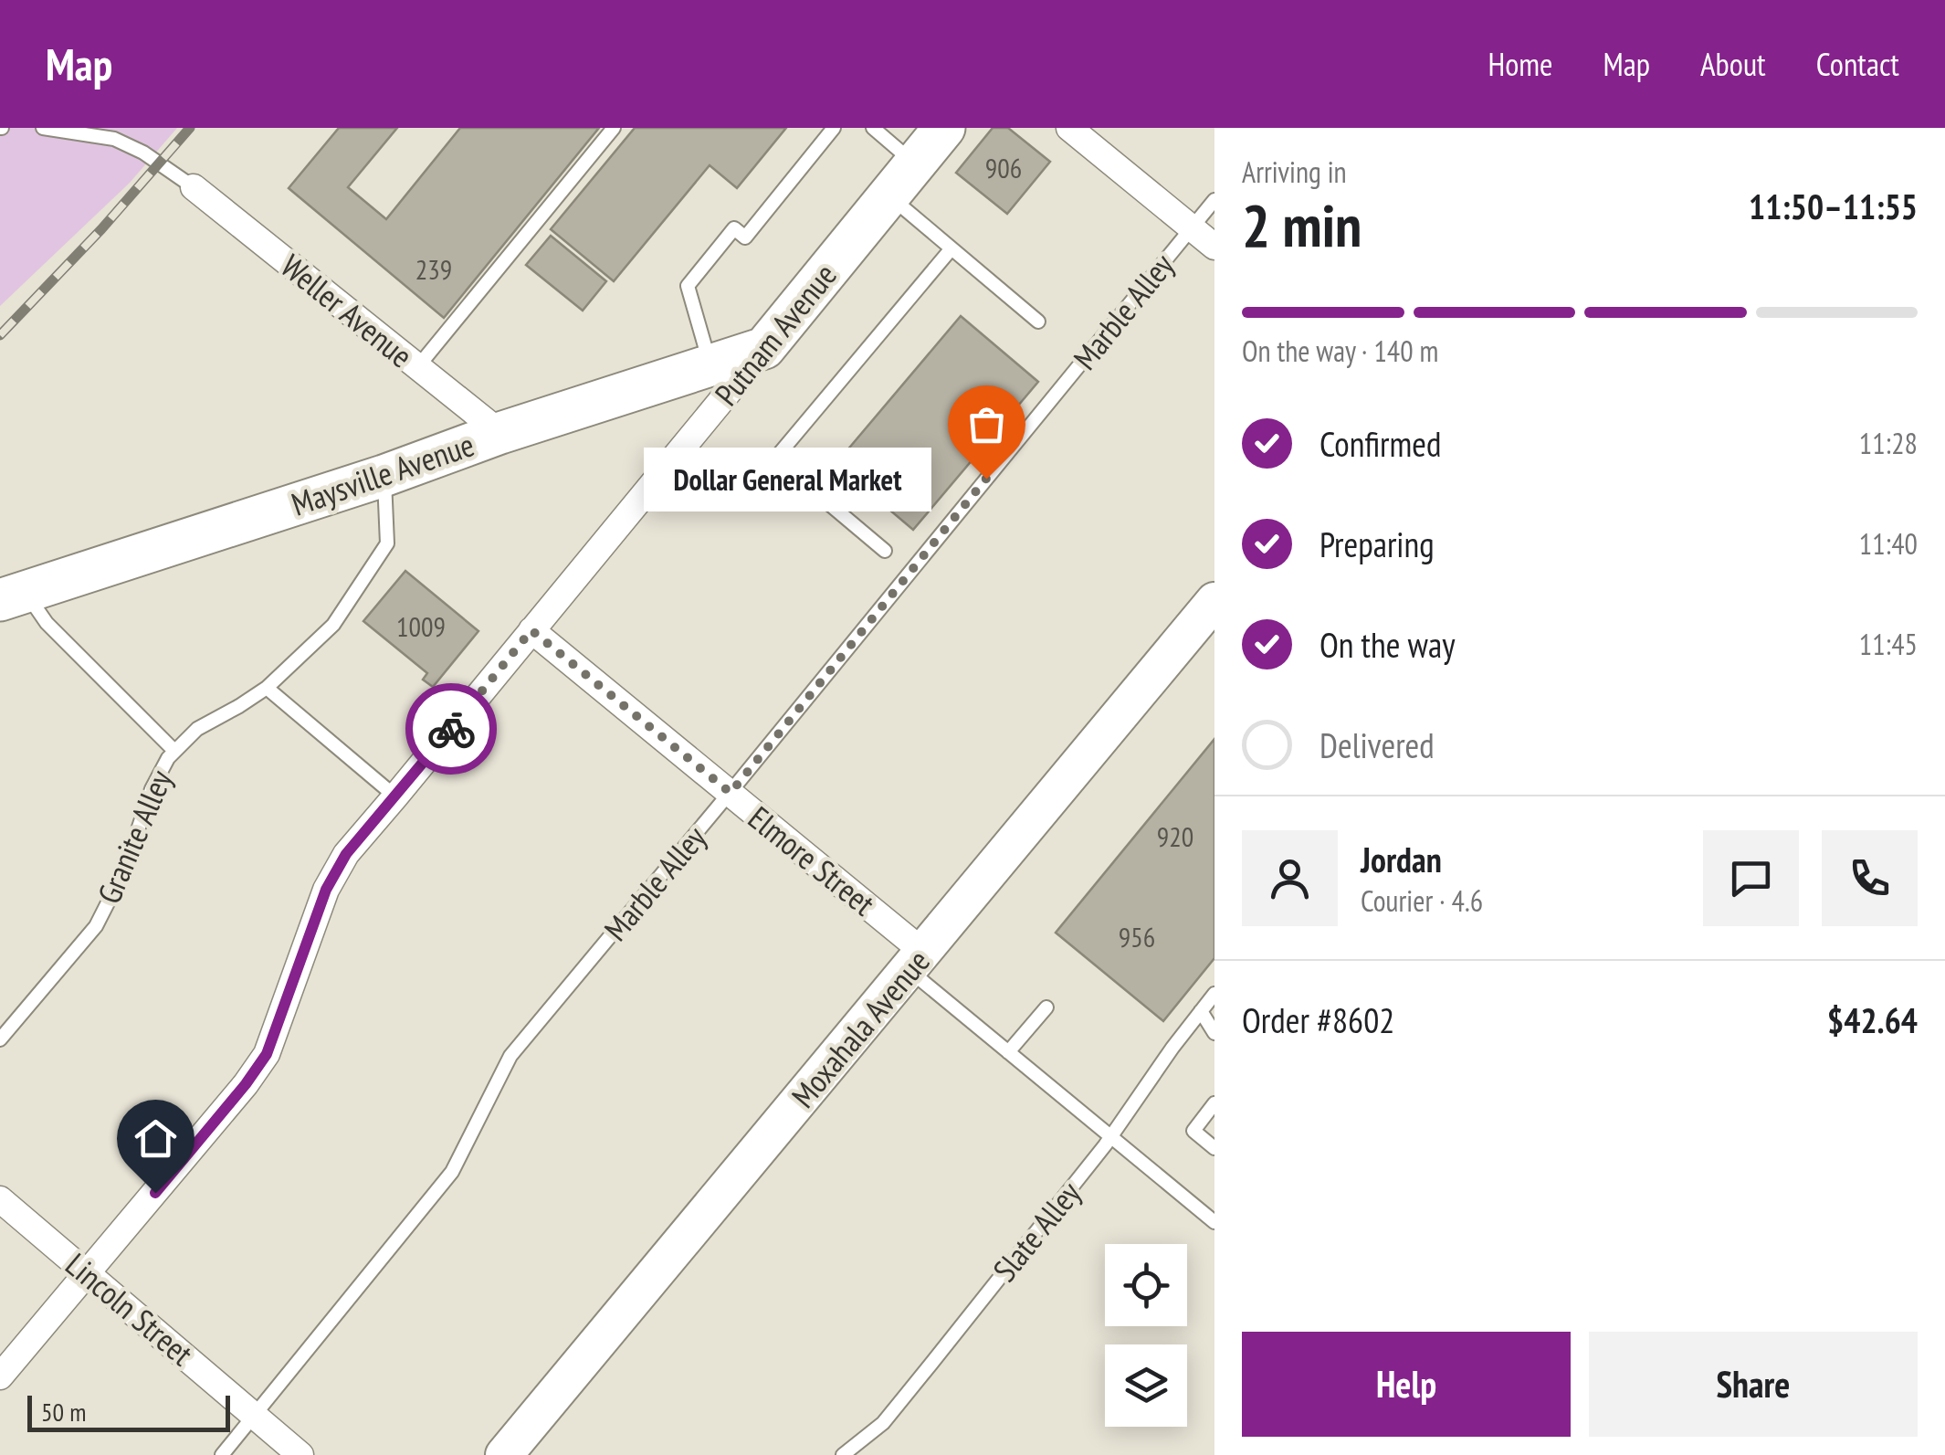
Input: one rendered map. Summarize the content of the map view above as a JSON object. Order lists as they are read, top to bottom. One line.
{"streets":{"main road":["Putnam Avenue","Maysville Avenue"],"street":["Weller Avenue","Elmore Street","Moxahala Avenue","Lincoln Street"],"lane":["Marble Alley","Granite Alley","Slate Alley"]},"crossings":[["Weller Avenue","Maysville Avenue"],["Marble Alley","Elmore Street"],["Marble Alley","Lincoln Street"],["Putnam Avenue","Maysville Avenue"],["Putnam Avenue","Elmore Street"],["Putnam Avenue","Lincoln Street"],["Maysville Avenue","Granite Alley"],["Elmore Street","Moxahala Avenue"]],"places":["Dollar General Market"],"house_numbers":["906","239","1009","920","956"],"scale_bar":"50 m","page":{"header":"Map","nav":["Home","Map","About","Contact"],"heading":["2 min","Arriving in","11:50–11:55"],"panel":["Jordan","Courier · 4.6","Order #8602","$42.64"],"bar":"On the way · 140 m","list":[["Confirmed","11:28"],["Preparing","11:40"],["On the way","11:45"],"Delivered"],"bubble":"Dollar General Market","buttons":["Help","Share"],"scale":"50 m"}}
